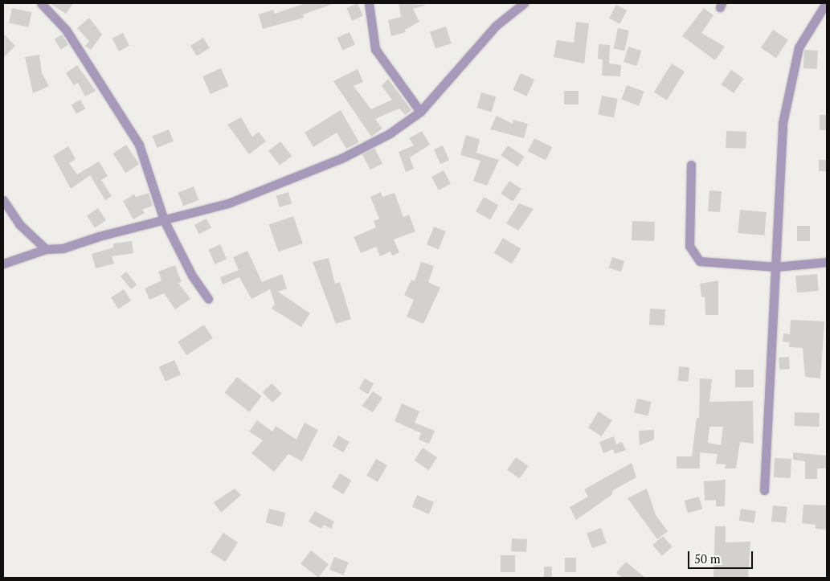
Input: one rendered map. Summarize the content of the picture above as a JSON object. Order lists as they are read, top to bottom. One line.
{"scale_bar":"50 m"}
